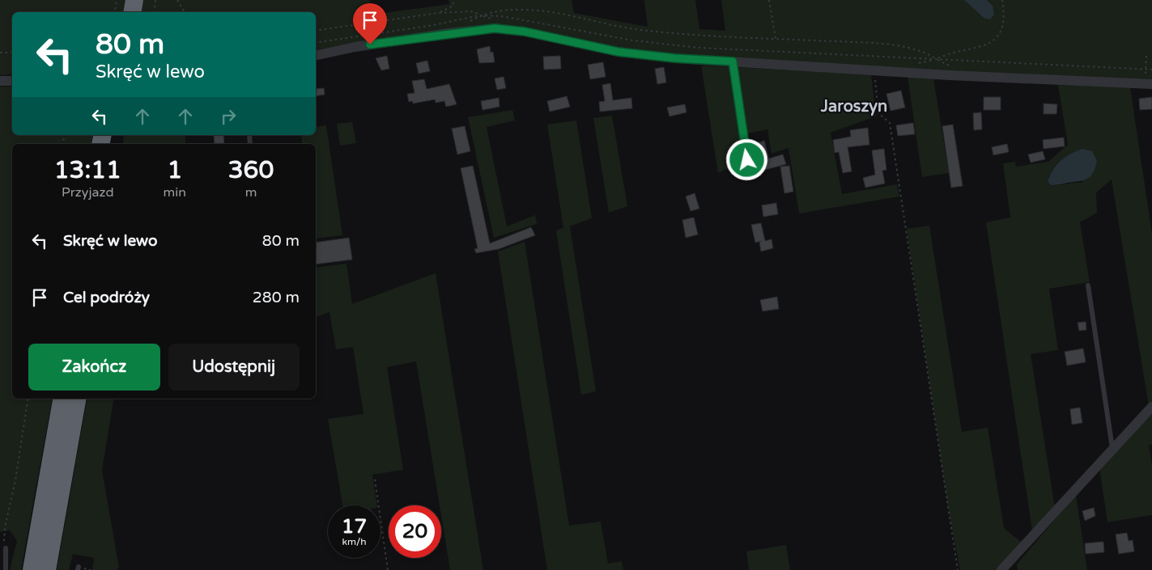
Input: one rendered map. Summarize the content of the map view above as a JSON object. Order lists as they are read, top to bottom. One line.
{"districts":["Jaroszyn"],"page":{"turn":["80 m","Skręć w lewo"],"eta":["13:11","Przyjazd","1","min","360","m"],"list":[{"name":"Skręć w lewo","value":"80 m"},{"name":"Cel podróży","value":"280 m"}],"buttons":["Zakończ","Udostępnij"],"speed":"17 km/h","limit":"20"}}
